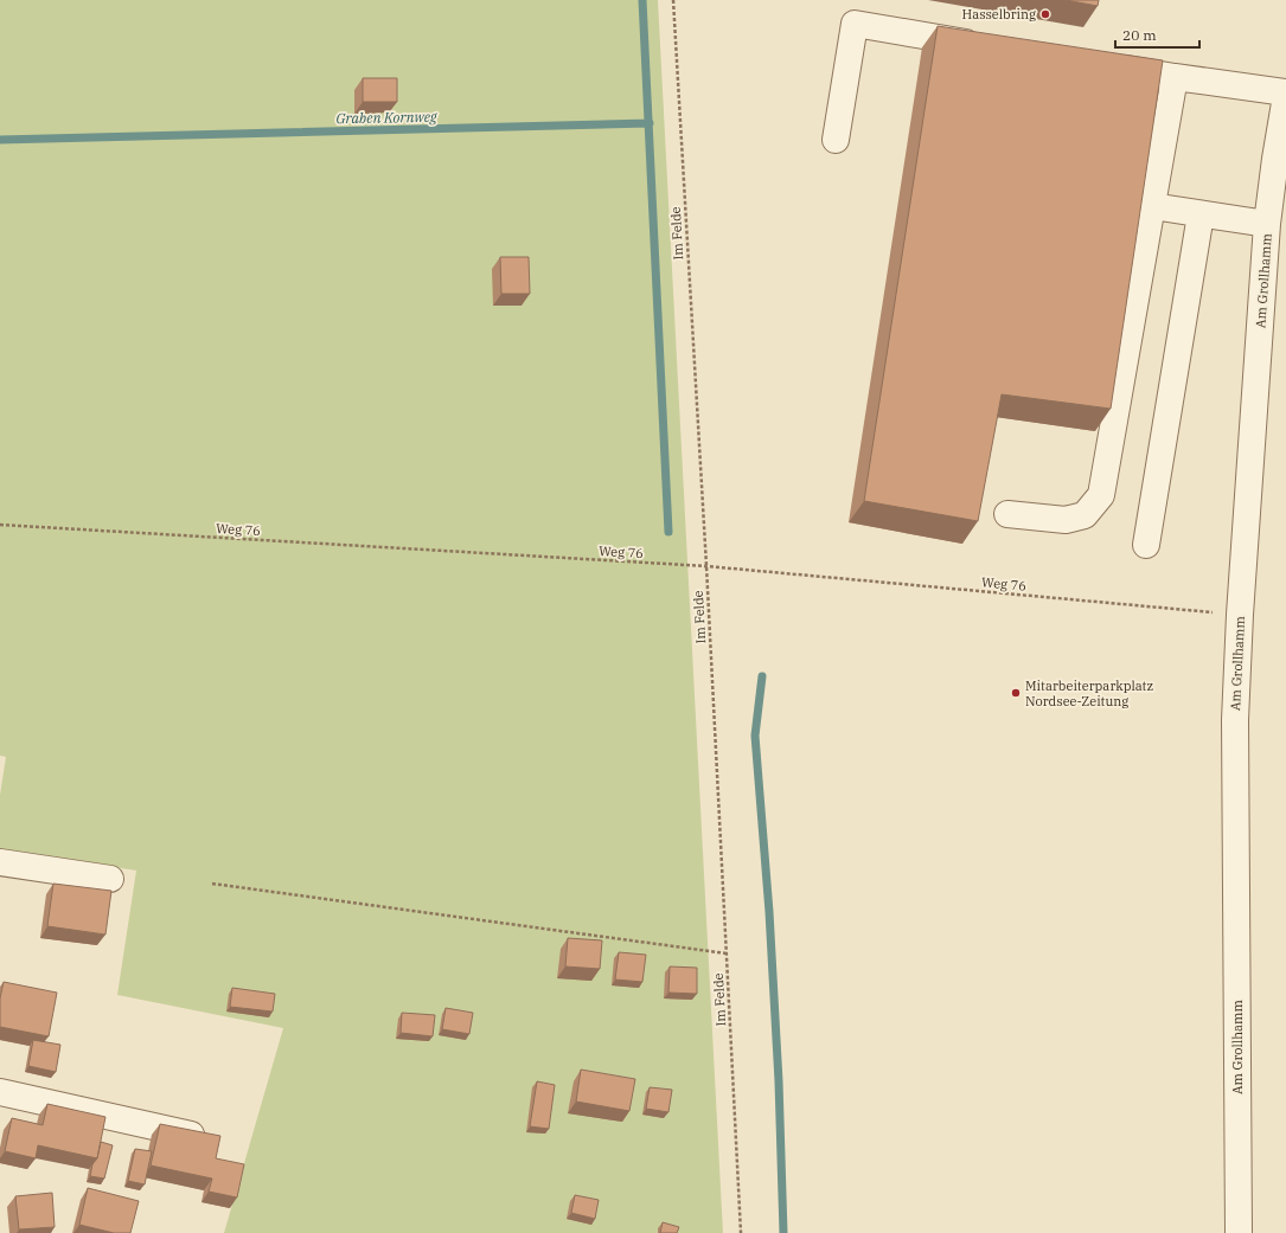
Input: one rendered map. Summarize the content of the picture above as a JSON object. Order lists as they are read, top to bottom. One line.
{"streets":{"street":["Am Grollhamm"],"path":["Im Felde","Weg 76"]},"crossings":[["Im Felde","Weg 76"],["Am Grollhamm","Weg 76"]],"water":["Graben Kornweg"],"places":["Hasselbring","Mitarbeiterparkplatz Nordsee-Zeitung"],"scale_bar":"20 m"}
